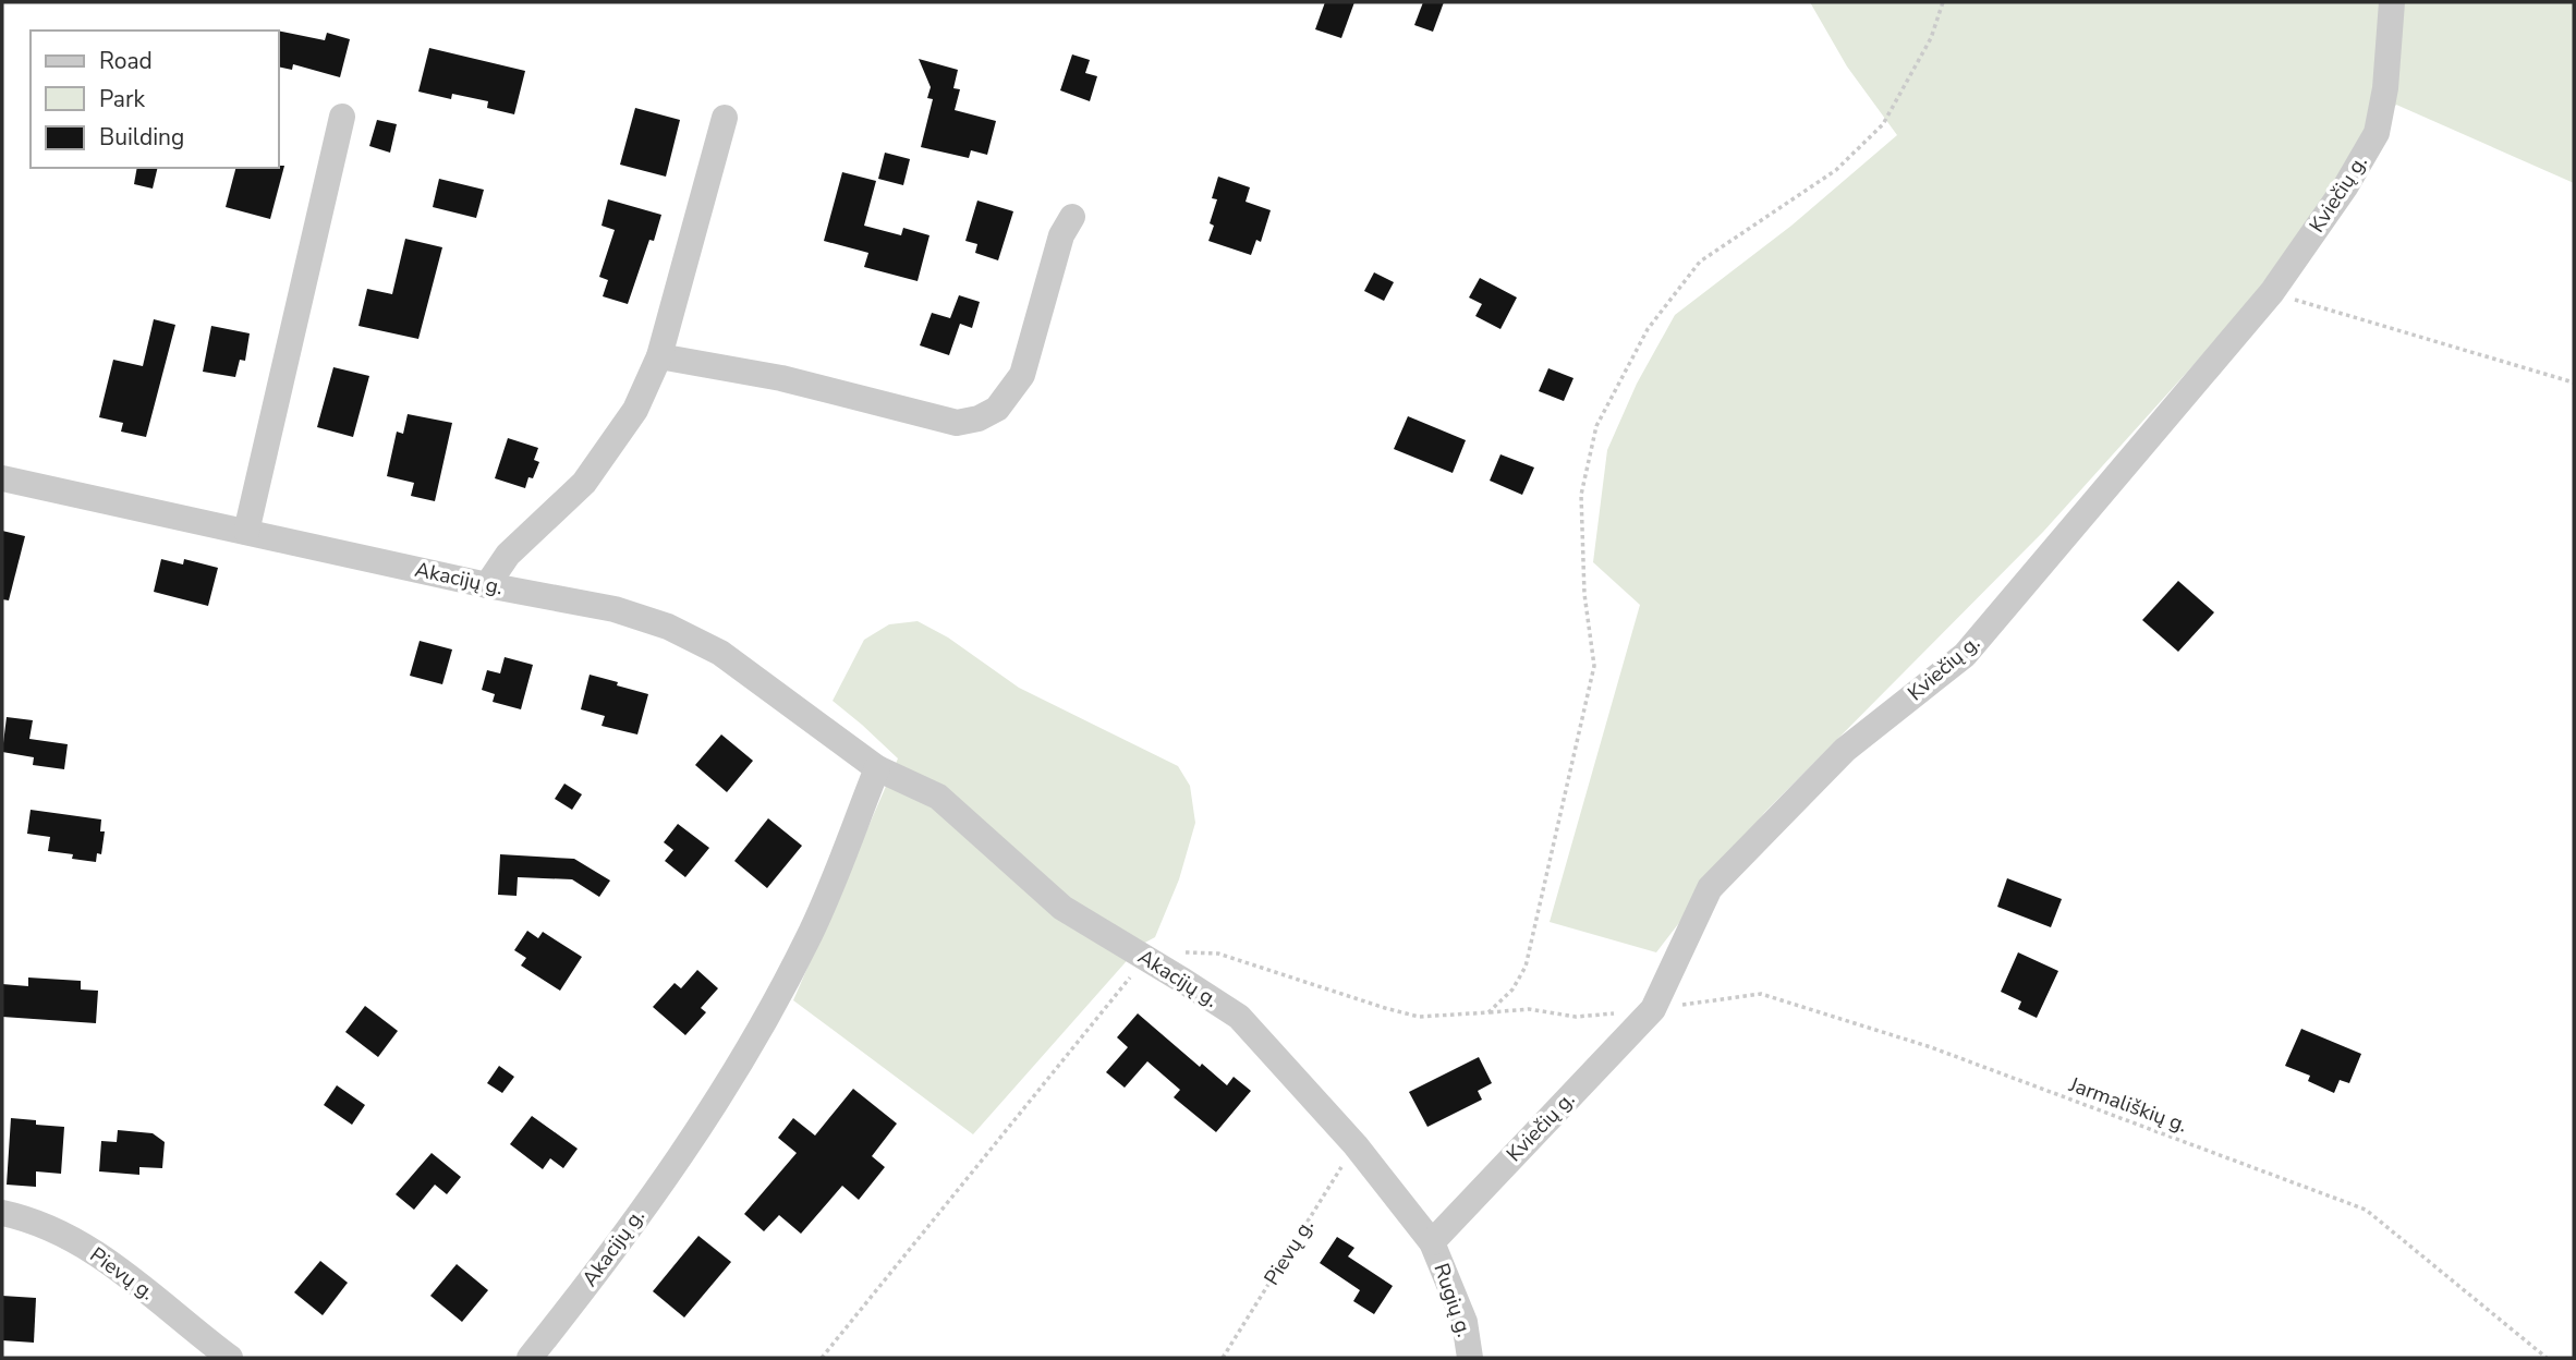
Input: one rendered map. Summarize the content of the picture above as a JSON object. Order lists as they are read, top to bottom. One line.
{"streets":{"street":["Kviečių g.","Akacijų g.","Pievų g.","Rugių g."],"path":["Jarmališkių g."]},"crossings":[["Kviečių g.","Akacijų g."],["Kviečių g.","Jarmališkių g."],["Kviečių g.","Rugių g."],["Akacijų g.","Pievų g."],["Akacijų g.","Rugių g."]],"legend":["Road","Park","Building"]}
